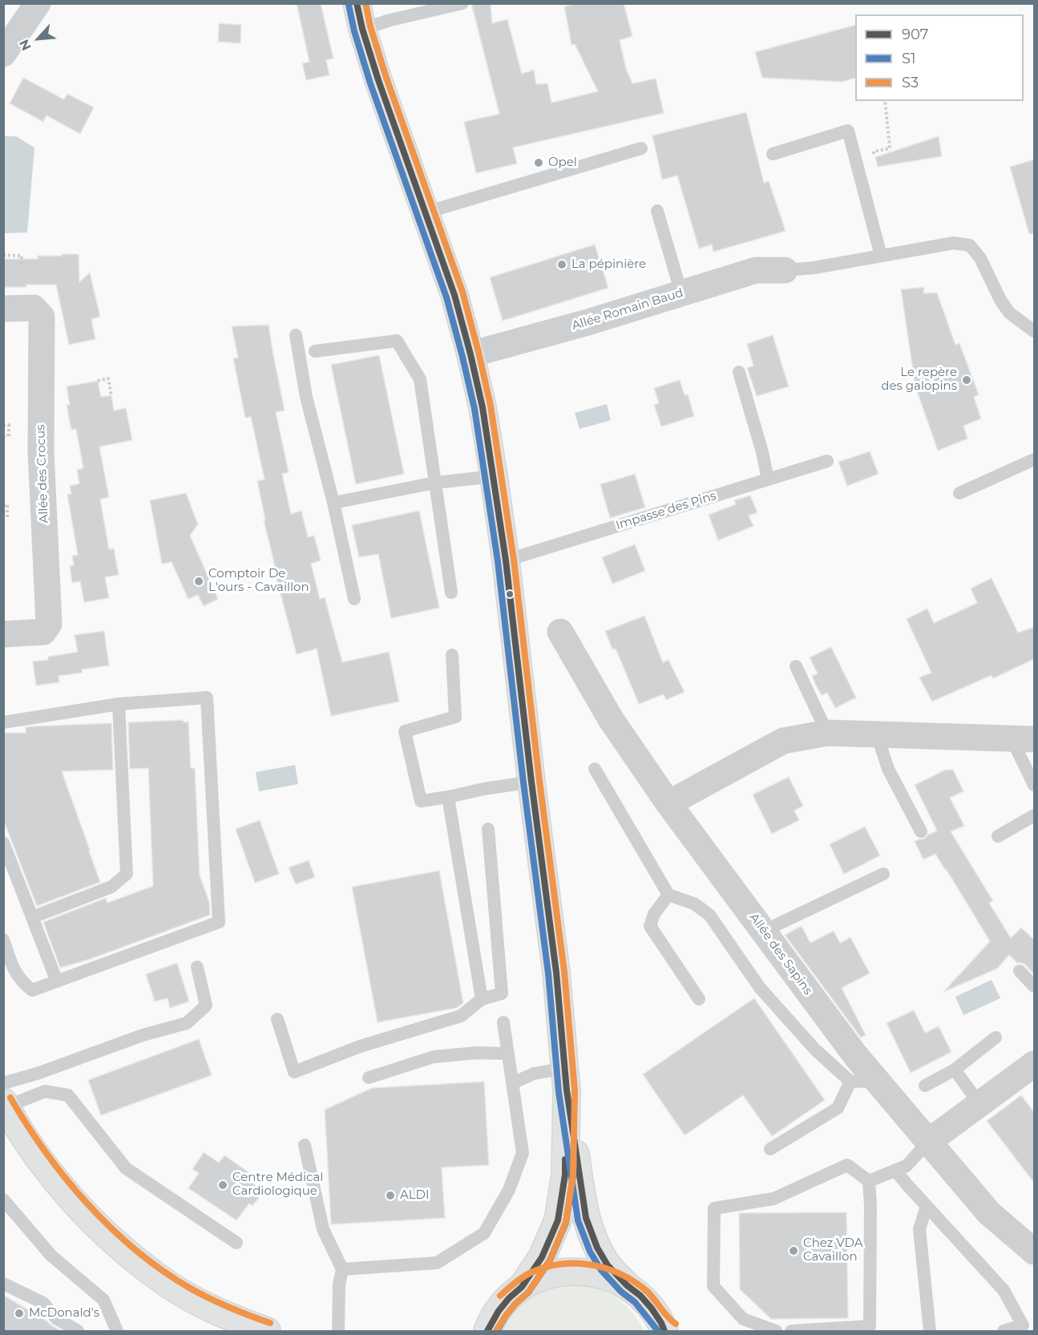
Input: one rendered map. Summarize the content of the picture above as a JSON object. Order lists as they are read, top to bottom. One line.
{"streets":{"street":["Allée Romain Baud","Allée des Crocus","Allée des Sapins"],"lane":["Impasse des Pins"]},"places":["Opel","La pépinière","Le repère des galopins","Comptoir De L'ours - Cavaillon","Centre Médical Cardiologique","ALDI","Chez VDA Cavaillon","McDonald's"],"lines":["transit line 907","transit line S3","transit line S1"],"legend":["907","S1","S3"],"north":"bottom left"}
